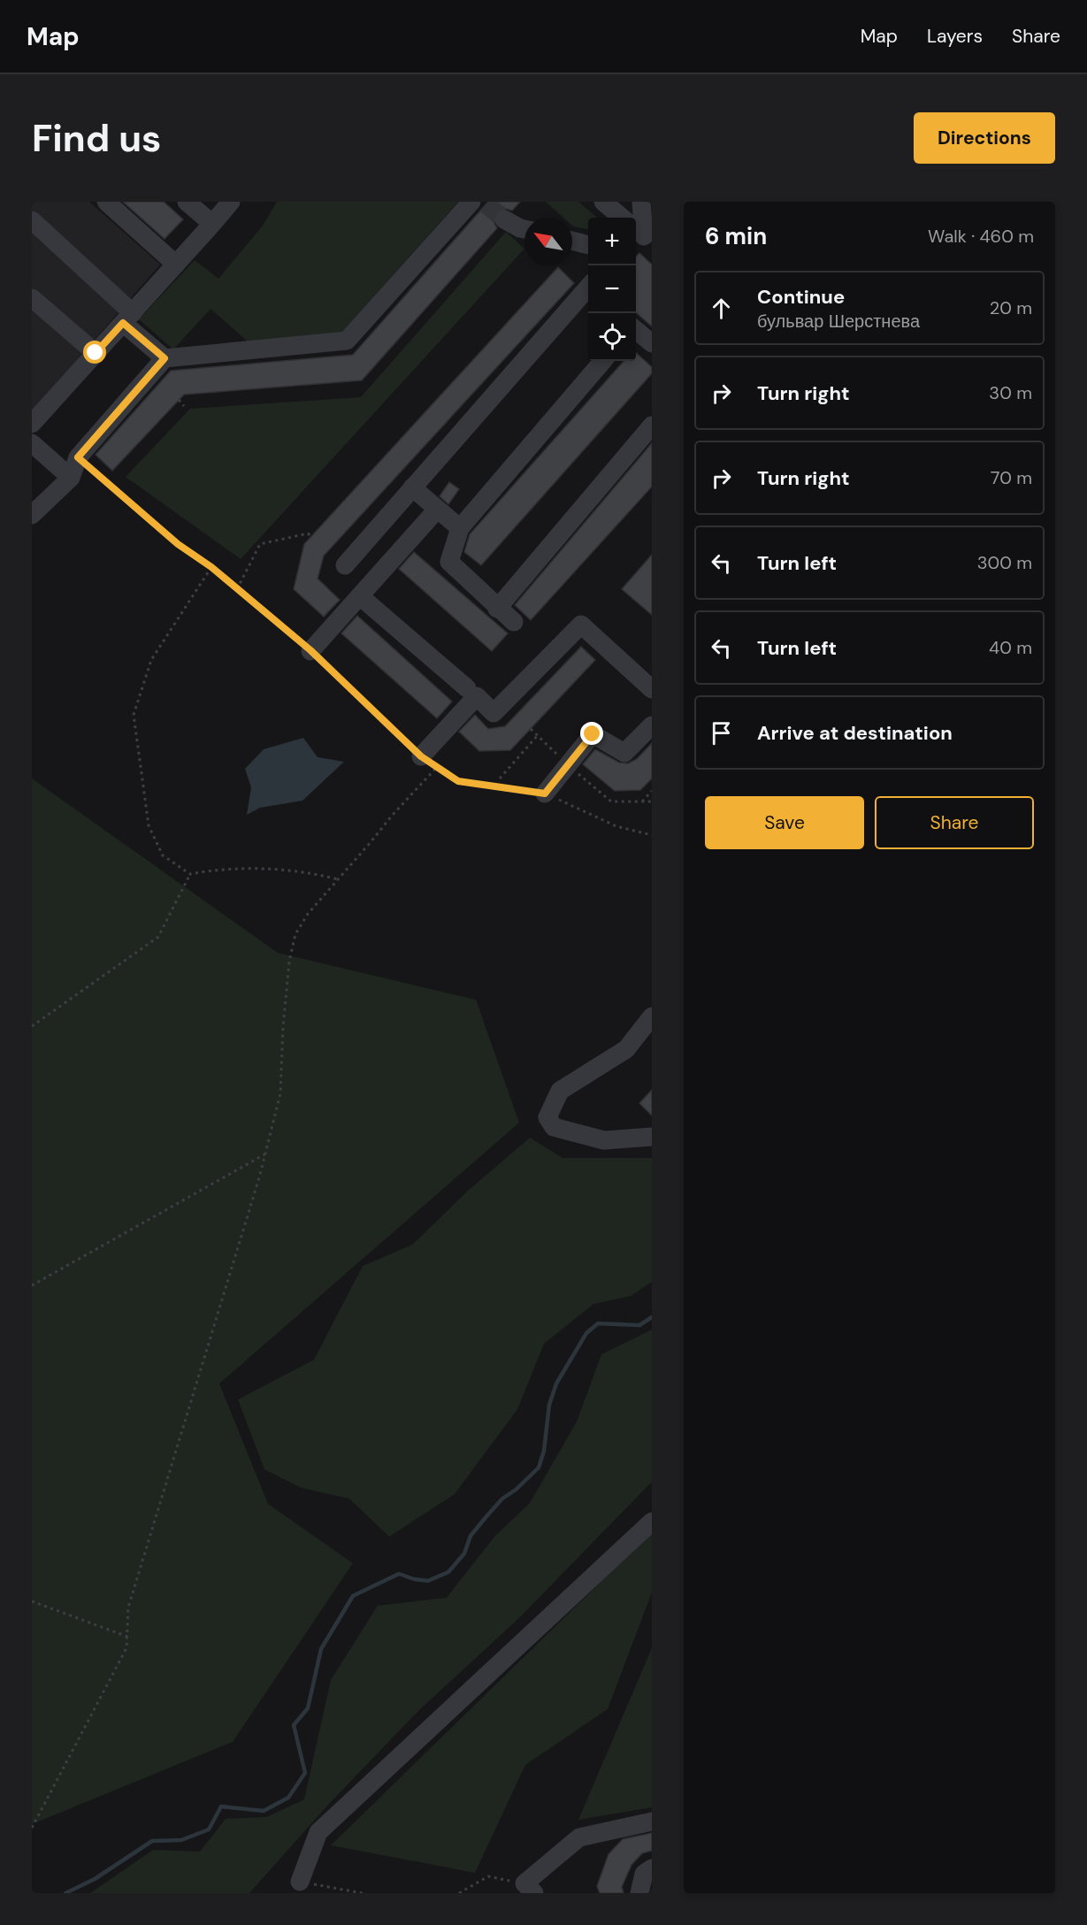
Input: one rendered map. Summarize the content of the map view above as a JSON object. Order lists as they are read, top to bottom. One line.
{"north":"top left","page":{"header":"Map","nav":["Map","Layers","Share"],"buttons":["Directions",["Save","Share"]],"title":"Find us","heading":["6 min","Walk · 460 m"],"map_buttons":["+","−"],"list":[["Continue","бульвар Шерстнева","20 m"],["Turn right","30 m"],["Turn right","70 m"],["Turn left","300 m"],["Turn left","40 m"],"Arrive at destination"]}}
